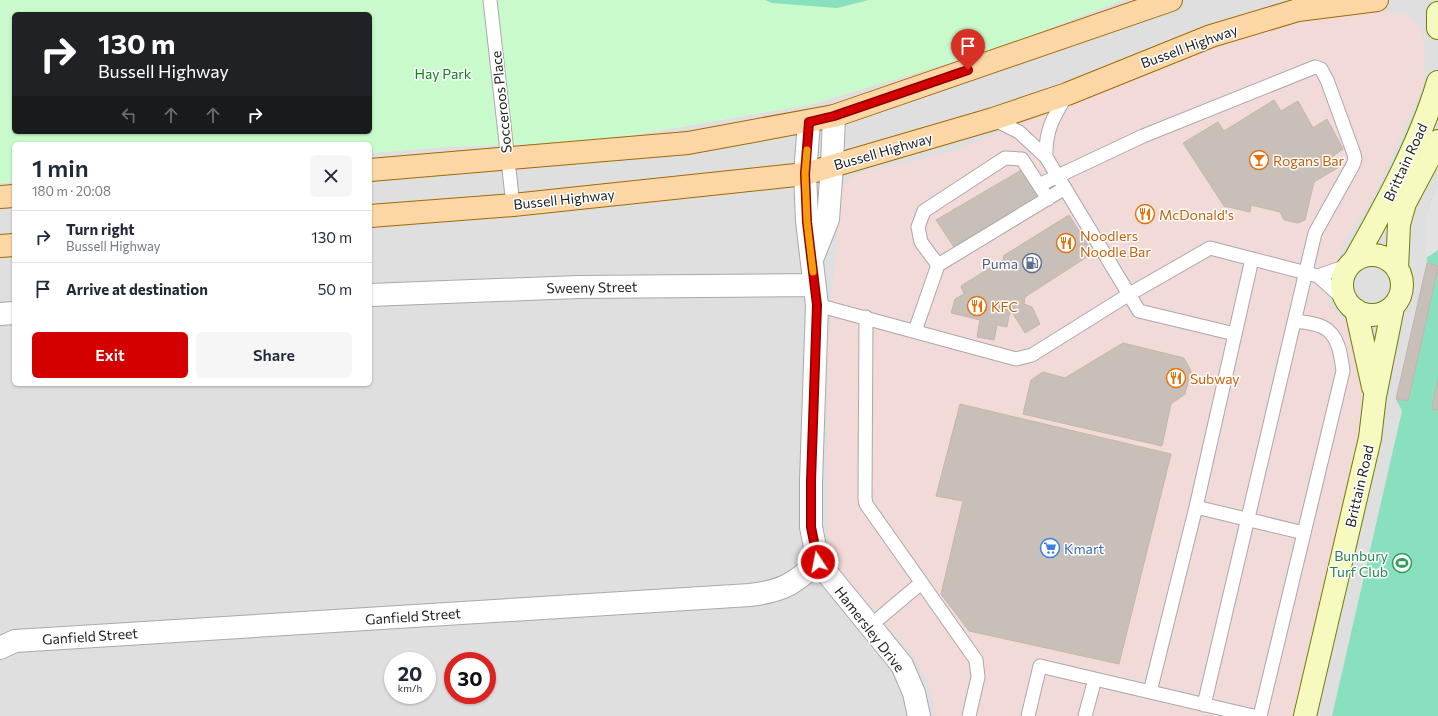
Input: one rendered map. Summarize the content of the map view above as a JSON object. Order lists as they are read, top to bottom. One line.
{"streets":{"main road":["Bussell Highway","Brittain Road"],"street":["Sweeny Street","Ganfield Street","Hamersley Drive"],"lane":["Socceroos Place"]},"crossings":[["Bussell Highway","Socceroos Place"],["Bussell Highway","Hamersley Drive"],["Sweeny Street","Hamersley Drive"],["Ganfield Street","Hamersley Drive"]],"parks":["Hay Park"],"places":{"bar":["Rogans Bar"],"restaurant":["McDonald's","Noodlers Noodle Bar","KFC","Subway"],"fuel station":["Puma"],"supermarket":["Kmart"],"sports":["Bunbury Turf Club"]},"page":{"turn":["130 m","Bussell Highway"],"heading":["1 min","180 m · 20:08"],"list":[{"name":"Turn right","note":"Bussell Highway","value":"130 m"},{"name":"Arrive at destination","value":"50 m"}],"buttons":["Exit","Share"],"speed":"20 km/h","limit":"30"}}
